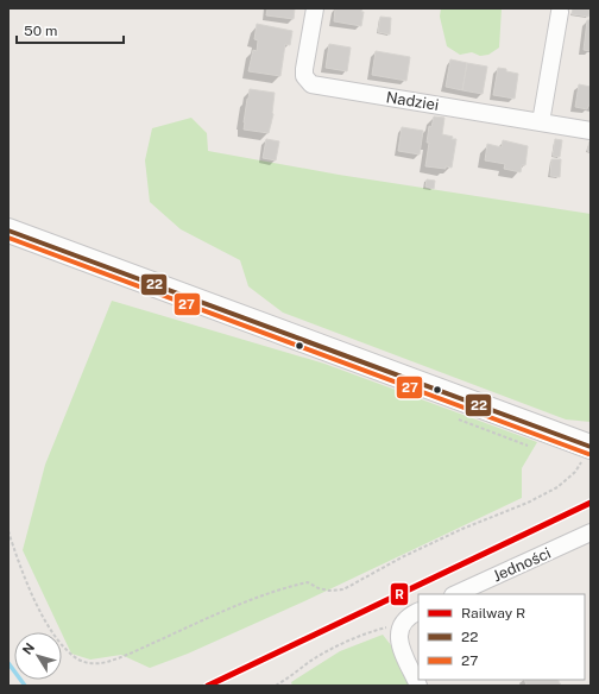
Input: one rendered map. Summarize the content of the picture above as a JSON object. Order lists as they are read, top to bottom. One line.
{"streets":{"street":["Nadziei","Jedności"]},"lines":["transit line 22","transit line 27","rail line R"],"legend":["Railway R","22","27"],"scale_bar":"50 m","north":"top left"}
